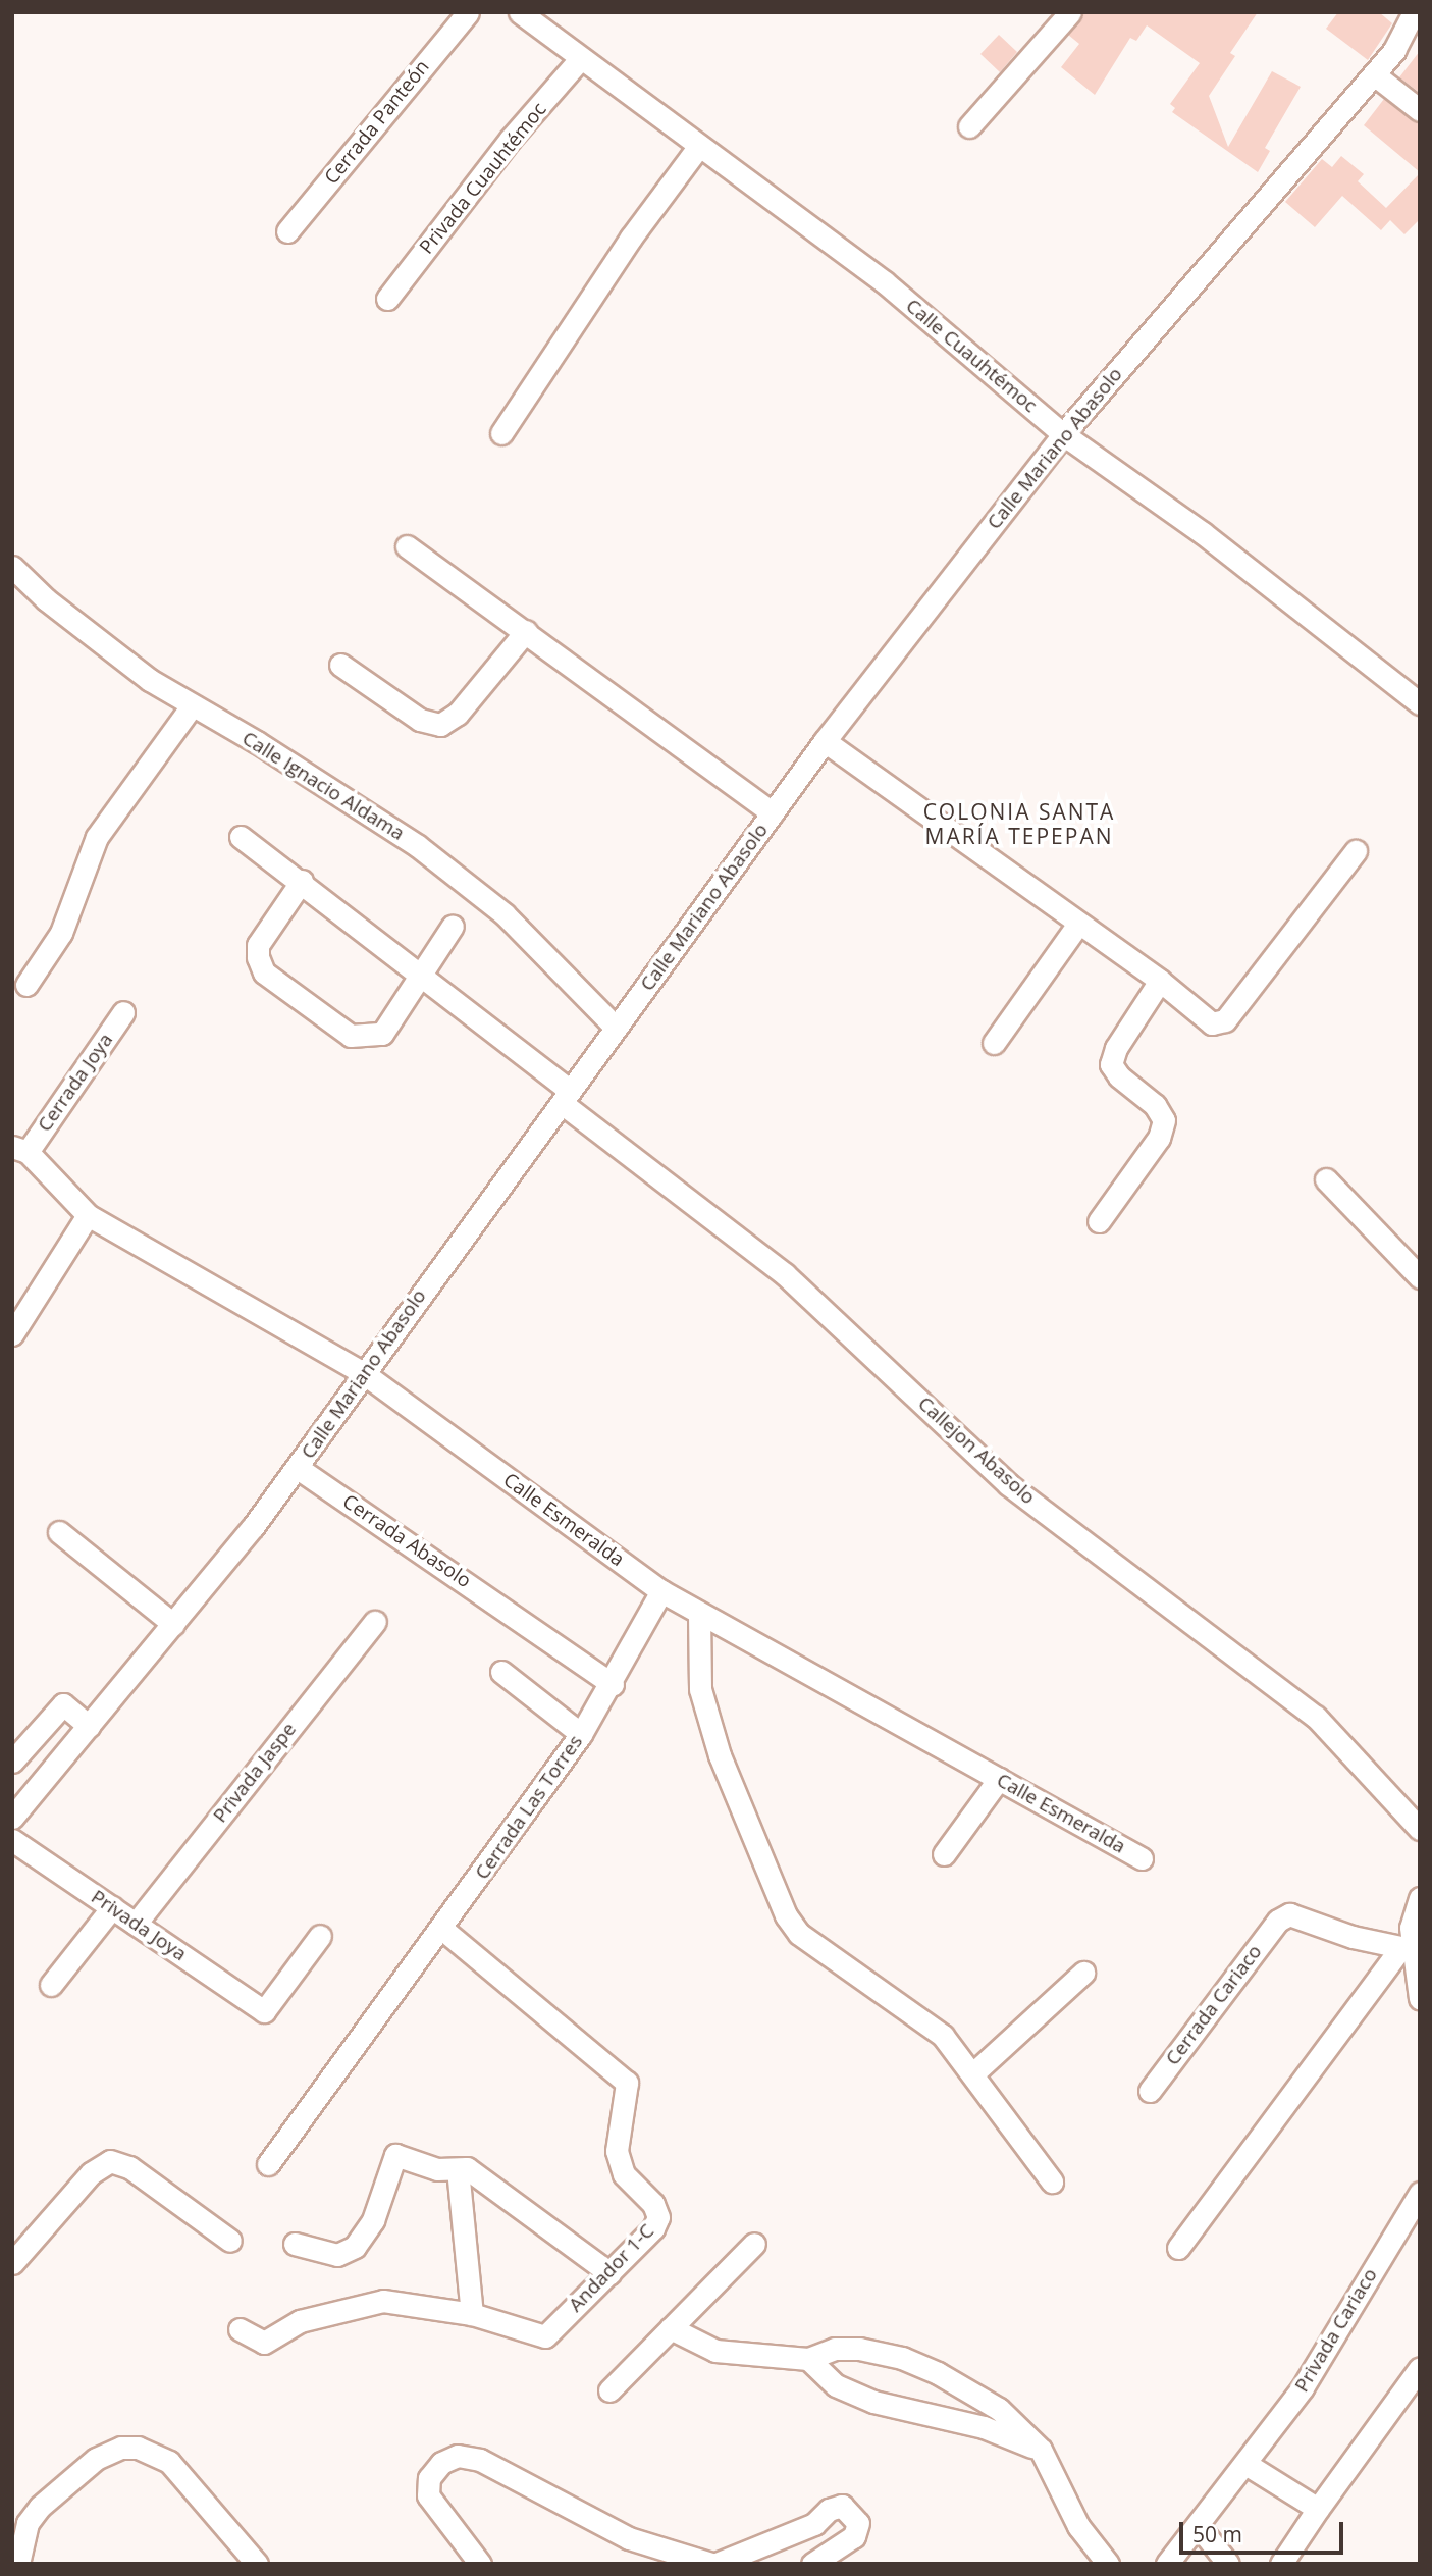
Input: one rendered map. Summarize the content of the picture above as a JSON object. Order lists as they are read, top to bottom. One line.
{"streets":{"street":["Cerrada Panteón","Privada Cuauhtémoc","Calle Cuauhtémoc","Calle Mariano Abasolo","Calle Ignacio Aldama","Cerrada Joya","Callejon Abasolo","Calle Esmeralda","Cerrada Abasolo","Privada Jaspe","Cerrada Las Torres","Privada Joya","Cerrada Cariaco","Andador 1-C","Privada Cariaco"]},"crossings":[["Privada Cuauhtémoc","Calle Cuauhtémoc"],["Calle Cuauhtémoc","Calle Mariano Abasolo"],["Calle Mariano Abasolo","Calle Ignacio Aldama"],["Calle Mariano Abasolo","Callejon Abasolo"],["Calle Mariano Abasolo","Calle Esmeralda"],["Calle Mariano Abasolo","Cerrada Abasolo"],["Cerrada Joya","Calle Esmeralda"],["Calle Esmeralda","Cerrada Las Torres"],["Cerrada Abasolo","Cerrada Las Torres"],["Privada Jaspe","Privada Joya"],["Cerrada Las Torres","Andador 1-C"]],"districts":["COLONIA SANTA MARÍA TEPEPAN"],"scale_bar":"50 m"}
